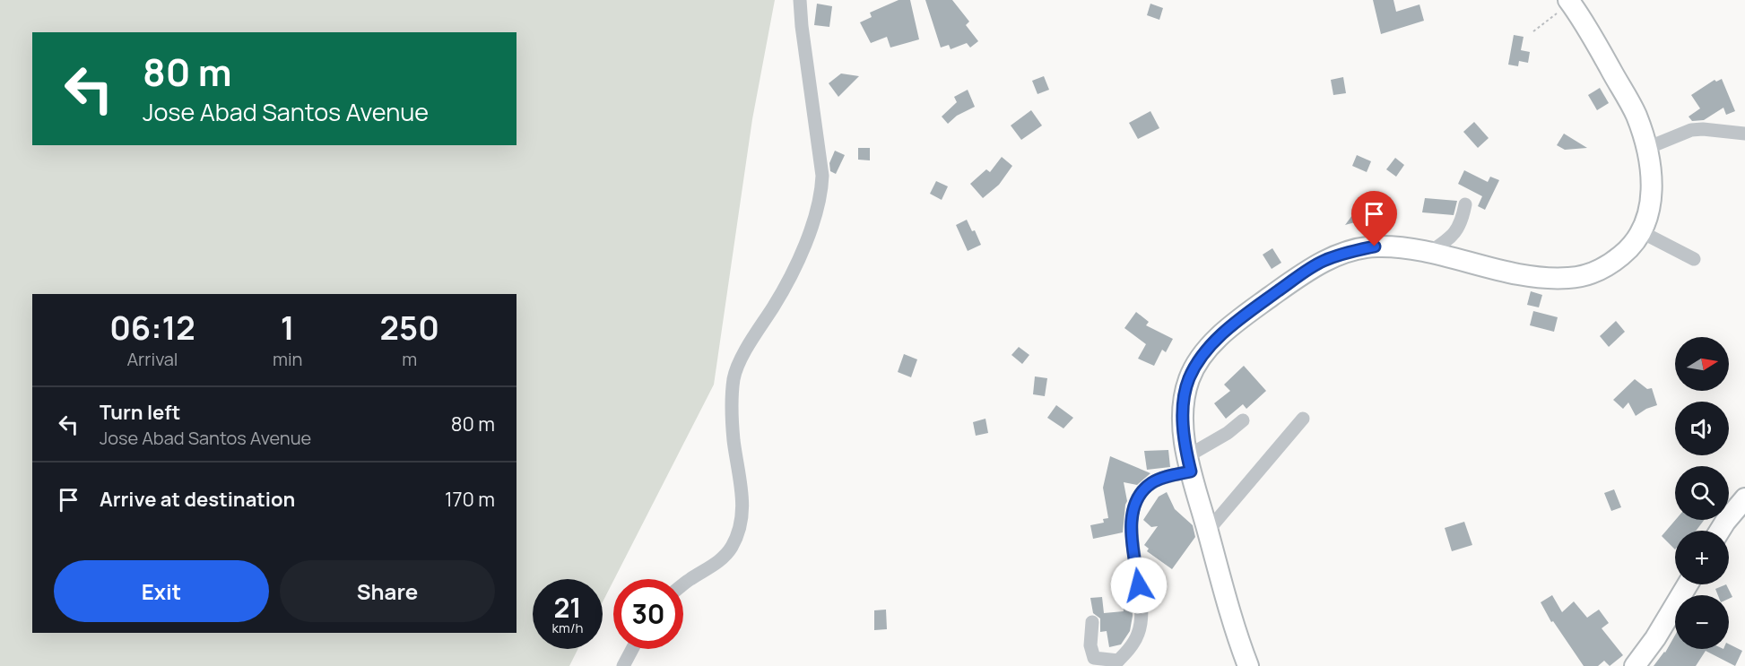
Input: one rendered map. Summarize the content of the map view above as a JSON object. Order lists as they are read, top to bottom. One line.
{"north":"right","page":{"turn":["80 m","Jose Abad Santos Avenue"],"eta":["06:12","Arrival","1","min","250","m"],"map_buttons":["+","−"],"list":[{"name":"Turn left","note":"Jose Abad Santos Avenue","value":"80 m"},{"name":"Arrive at destination","value":"170 m"}],"buttons":["Exit","Share"],"speed":"21 km/h","limit":"30"}}
